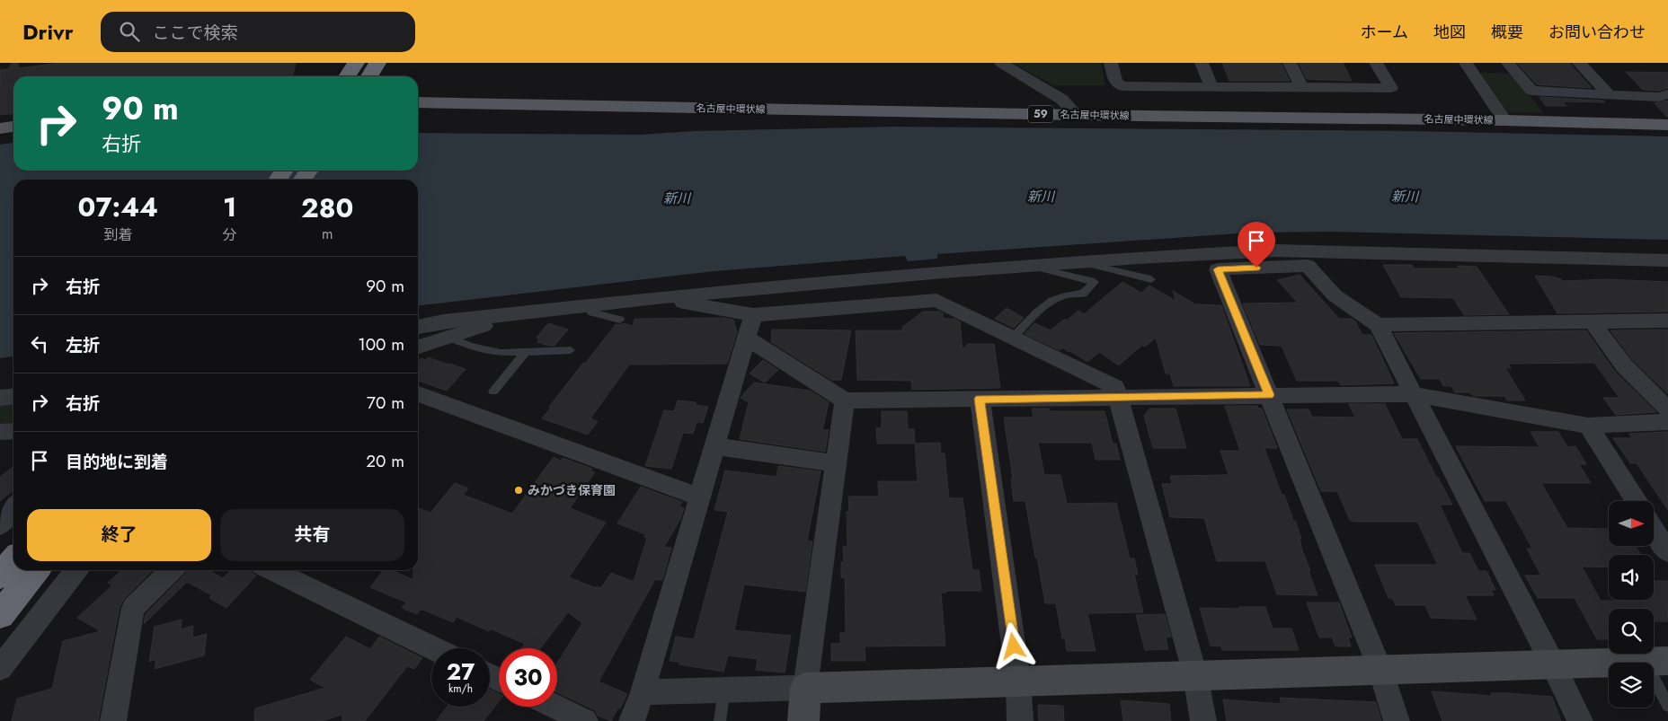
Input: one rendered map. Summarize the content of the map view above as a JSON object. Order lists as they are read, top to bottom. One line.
{"streets":{"main road":["名古屋中環状線","59"]},"water":["新川"],"places":["みかづき保育園"],"north":"right","page":{"header":"Drivr","search":"ここで検索","nav":["ホーム","地図","概要","お問い合わせ"],"turn":["90 m","右折"],"eta":["07:44","到着","1","分","280","m"],"list":[{"name":"右折","value":"90 m"},{"name":"左折","value":"100 m"},{"name":"右折","value":"70 m"},{"name":"目的地に到着","value":"20 m"}],"buttons":["終了","共有"],"speed":"27 km/h","limit":"30"}}
